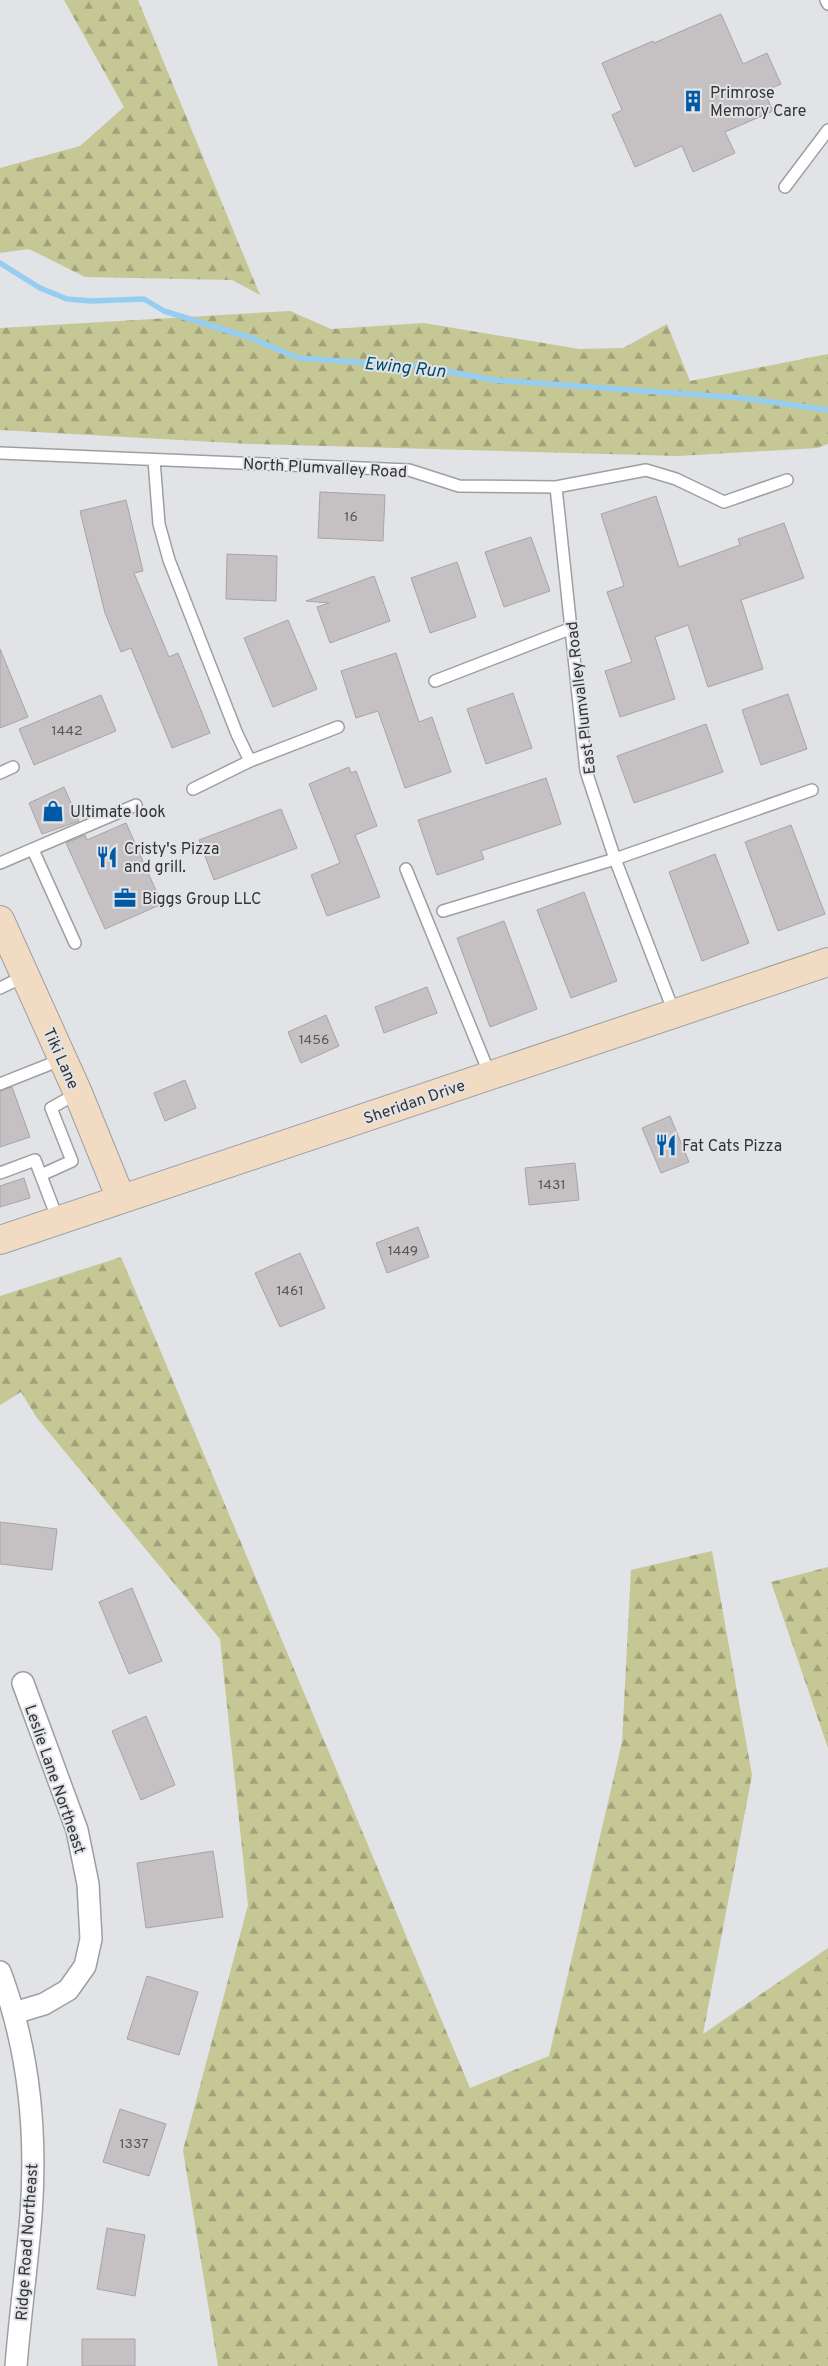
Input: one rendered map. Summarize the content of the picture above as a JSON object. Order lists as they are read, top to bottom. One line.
{"streets":{"street":["Tiki Lane","Sheridan Drive","Leslie Lane Northeast","Ridge Road Northeast"],"lane":["North Plumvalley Road","East Plumvalley Road"]},"crossings":[["North Plumvalley Road","East Plumvalley Road"],["East Plumvalley Road","Sheridan Drive"],["Tiki Lane","Sheridan Drive"],["Leslie Lane Northeast","Ridge Road Northeast"]],"water":["Ewing Run"],"places":{"building":["Primrose Memory Care"],"shop":["Ultimate look"],"restaurant":["Cristy's Pizza and grill.","Fat Cats Pizza"],"office":["Biggs Group LLC"]},"house_numbers":["16","1442","1456","1431","1449","1461","1337"]}
